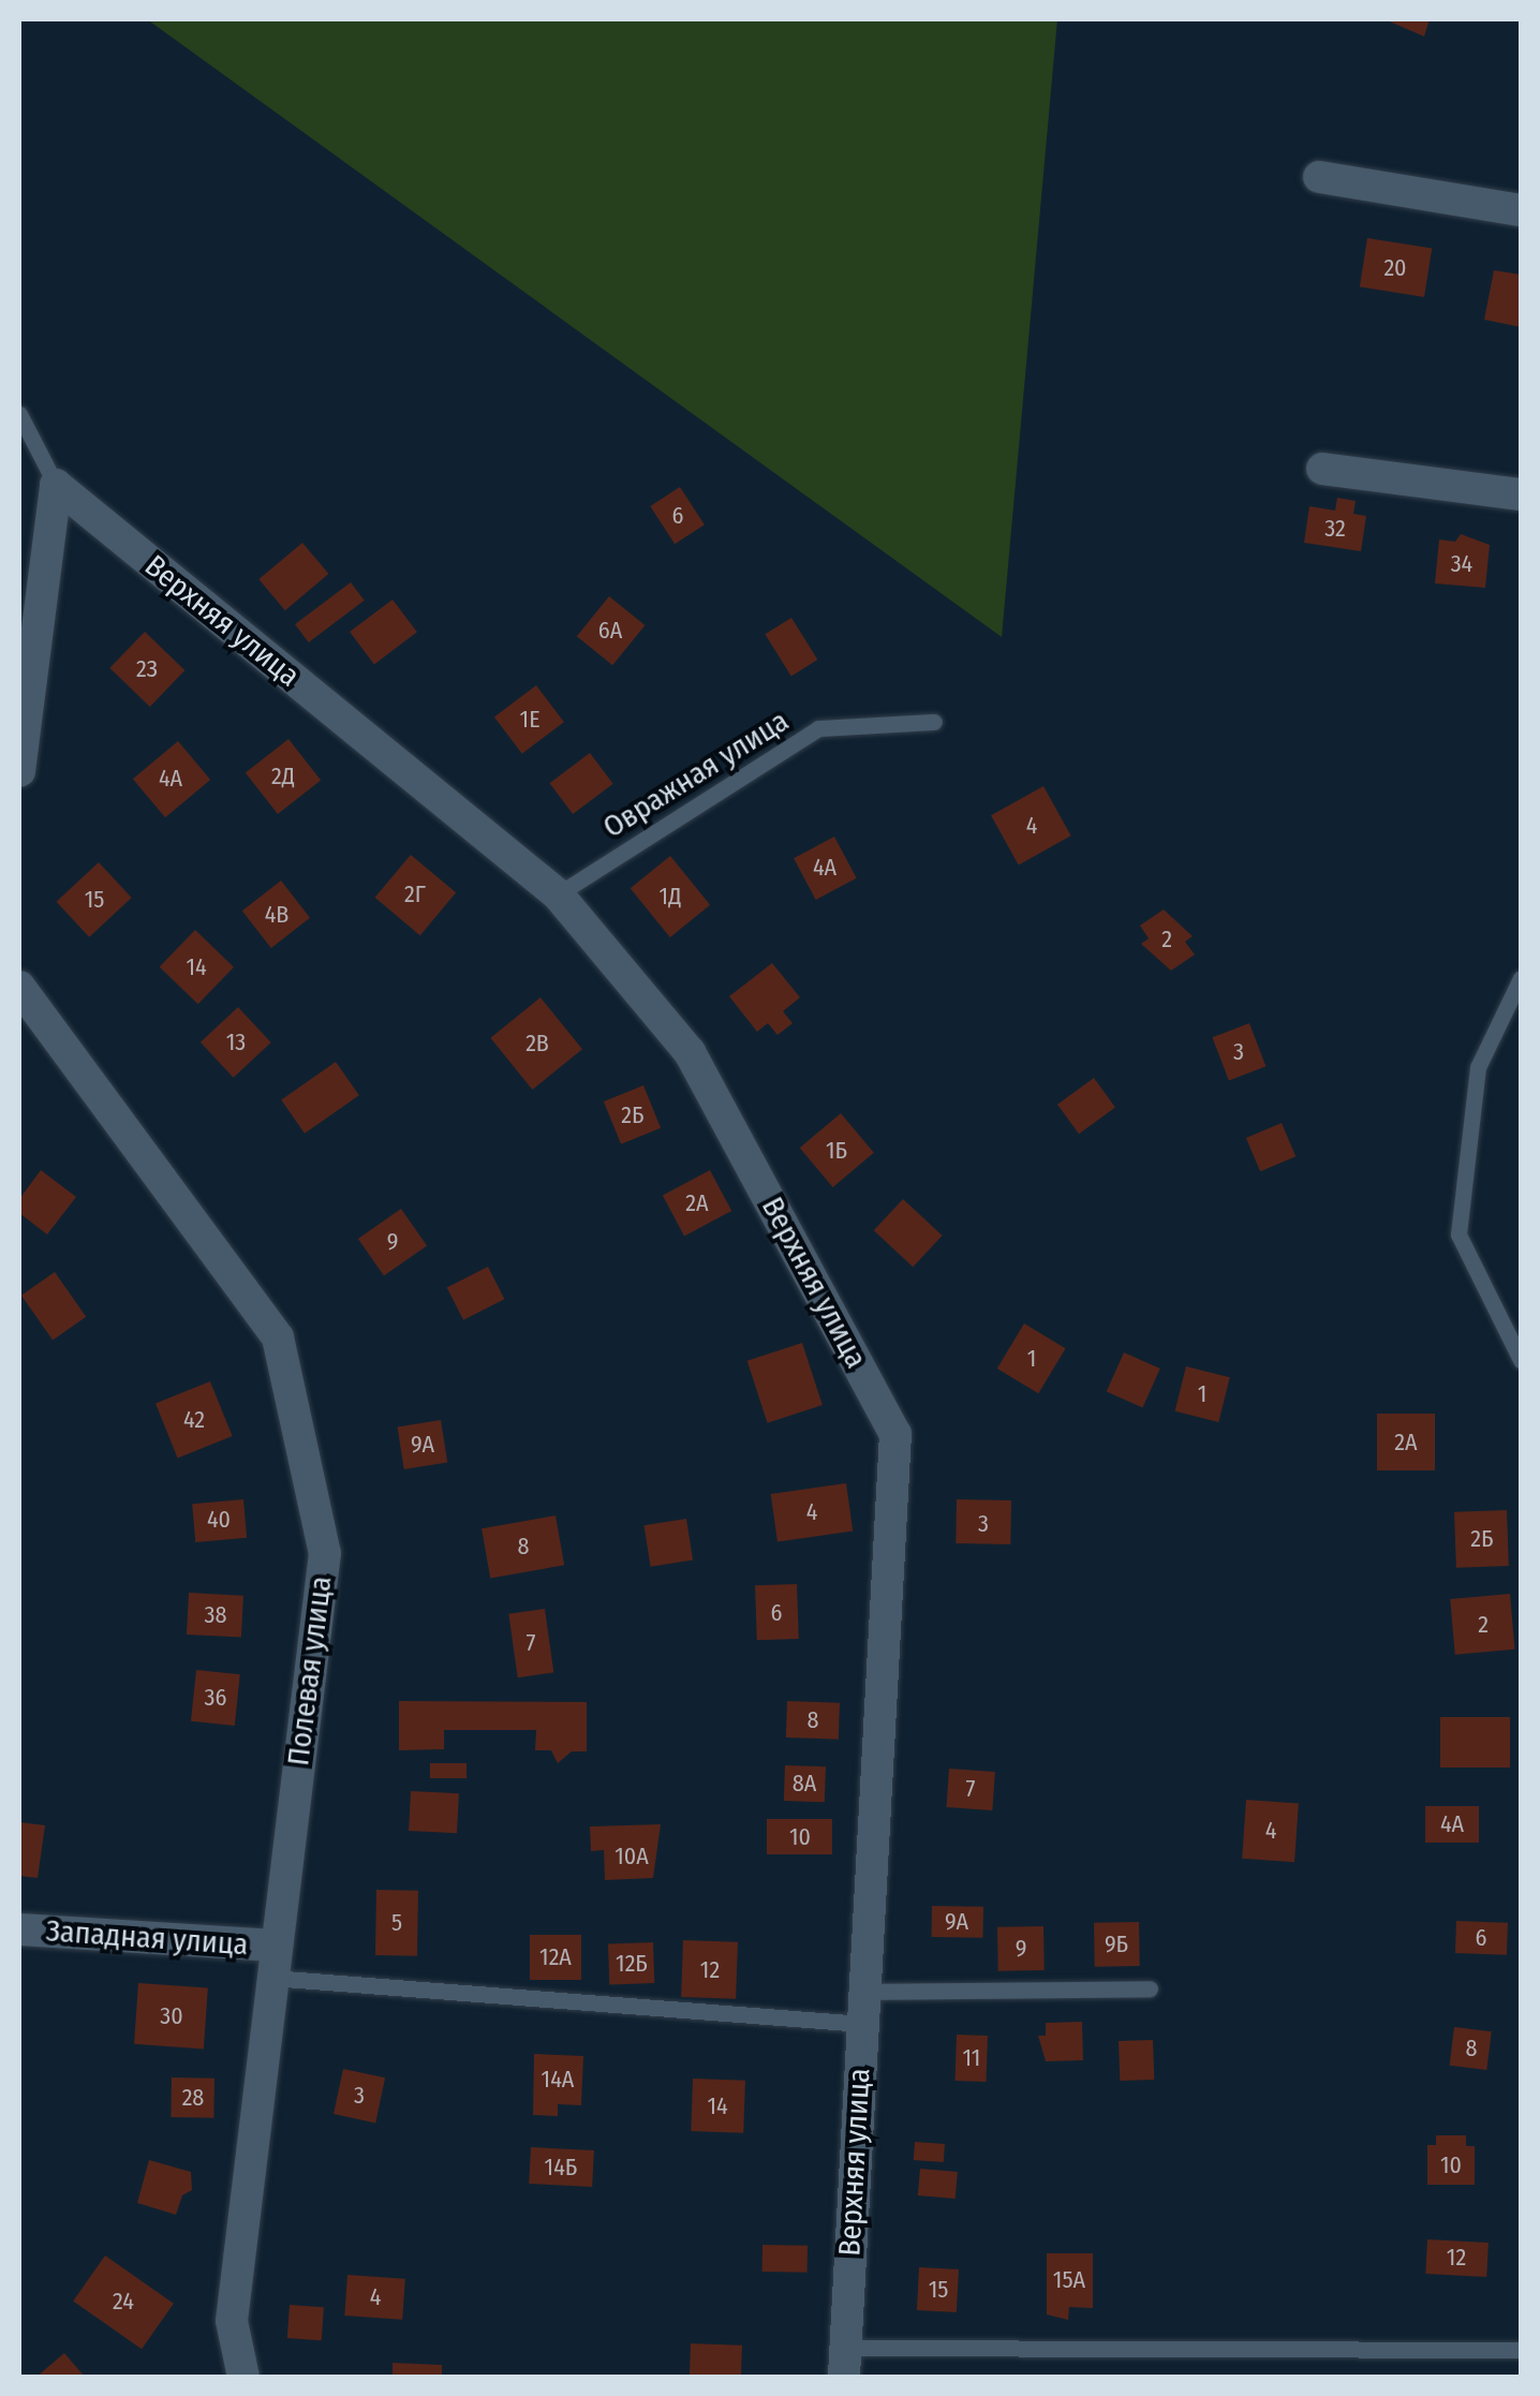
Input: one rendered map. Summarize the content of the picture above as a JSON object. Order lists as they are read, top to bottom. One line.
{"streets":{"street":["Верхняя улица","Полевая улица","Западная улица"],"lane":["Овражная улица"]},"crossings":[["Верхняя улица","Овражная улица"],["Полевая улица","Западная улица"]],"house_numbers":["20","6","32","34","6А","2З","1Е","2Д","4А","4","4А","2Г","1Д","15","4В","2","14","13","2В","3","2Б","1Б","2А","9","1","1","42","2А","9А","4","40","3","2Б","8","6","38","2","7","36","8","8А","7","4А","4","10","10А","9А","5","6","9Б","9","12А","12Б","12","30","8","11","14А","3","28","14","10","14Б","12","15А","15","4","24"]}
